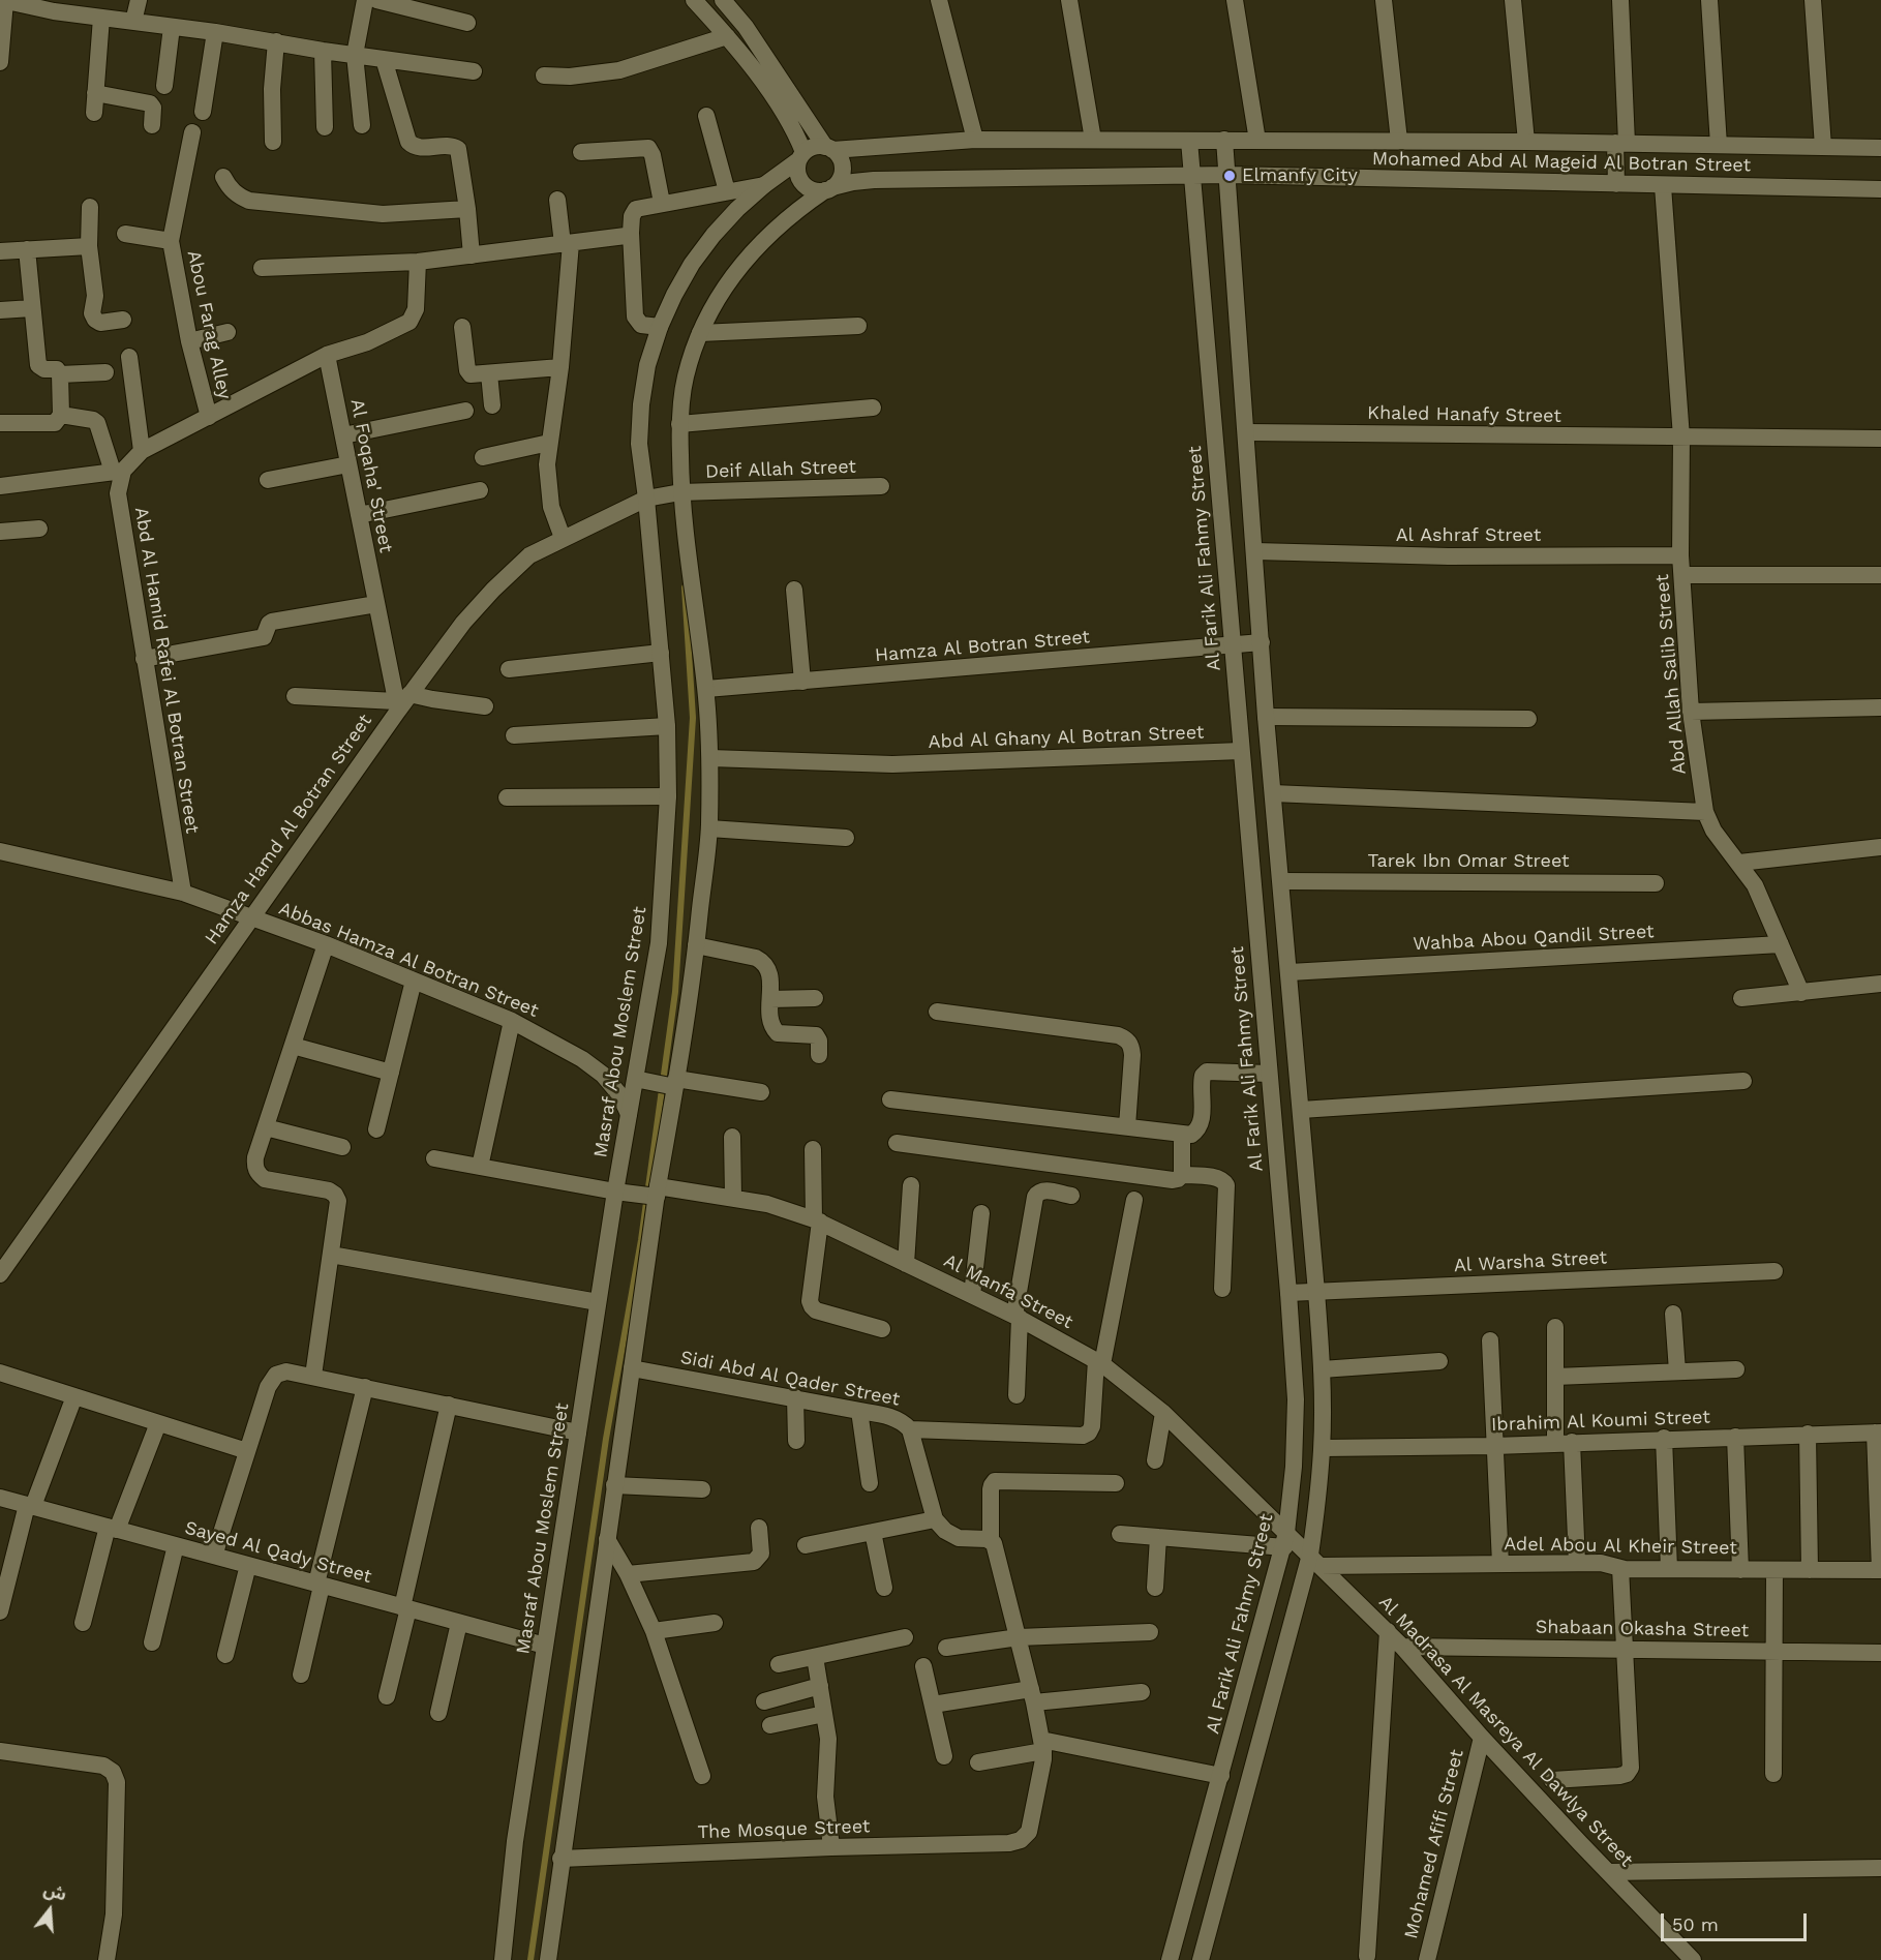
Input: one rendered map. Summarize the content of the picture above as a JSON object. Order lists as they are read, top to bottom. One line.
{"streets":{"street":["Mohamed Abd Al Mageid Al Botran Street","Abou Farag Alley","Khaled Hanafy Street","Deif Allah Street","Al Foqaha' Street","Al Ashraf Street","Al Farik Ali Fahmy Street","Hamza Al Botran Street","Abd Al Hamid Rafei Al Botran Street","Abd Allah Salib Street","Abd Al Ghany Al Botran Street","Hamza Hamd Al Botran Street","Tarek Ibn Omar Street","Wahba Abou Qandil Street","Abbas Hamza Al Botran Street","Masraf Abou Moslem Street","Al Warsha Street","Al Manfa Street","Sidi Abd Al Qader Street","Ibrahim Al Koumi Street","Adel Abou Al Kheir Street","Sayed Al Qady Street","Shabaan Okasha Street","Al Madrasa Al Masreya Al Dawlya Street","The Mosque Street","Mohamed Afifi Street"]},"crossings":[["Mohamed Abd Al Mageid Al Botran Street","Al Farik Ali Fahmy Street"],["Mohamed Abd Al Mageid Al Botran Street","Abd Allah Salib Street"],["Mohamed Abd Al Mageid Al Botran Street","Masraf Abou Moslem Street"],["Khaled Hanafy Street","Abd Allah Salib Street"],["Deif Allah Street","Hamza Hamd Al Botran Street"],["Al Foqaha' Street","Hamza Hamd Al Botran Street"],["Al Ashraf Street","Abd Allah Salib Street"],["Al Farik Ali Fahmy Street","Hamza Al Botran Street"],["Al Farik Ali Fahmy Street","Abd Al Ghany Al Botran Street"],["Al Farik Ali Fahmy Street","Al Warsha Street"],["Al Farik Ali Fahmy Street","Al Manfa Street"],["Al Farik Ali Fahmy Street","Al Madrasa Al Masreya Al Dawlya Street"],["Abd Al Hamid Rafei Al Botran Street","Abbas Hamza Al Botran Street"],["Abd Allah Salib Street","Wahba Abou Qandil Street"],["Hamza Hamd Al Botran Street","Abbas Hamza Al Botran Street"],["Hamza Hamd Al Botran Street","Masraf Abou Moslem Street"],["Abbas Hamza Al Botran Street","Masraf Abou Moslem Street"],["Masraf Abou Moslem Street","Al Manfa Street"],["Masraf Abou Moslem Street","Sayed Al Qady Street"],["Al Manfa Street","Al Madrasa Al Masreya Al Dawlya Street"],["Adel Abou Al Kheir Street","Al Madrasa Al Masreya Al Dawlya Street"],["Shabaan Okasha Street","Al Madrasa Al Masreya Al Dawlya Street"],["Al Madrasa Al Masreya Al Dawlya Street","Mohamed Afifi Street"]],"places":["Elmanfy City"],"scale_bar":"50 m","north":"top"}
